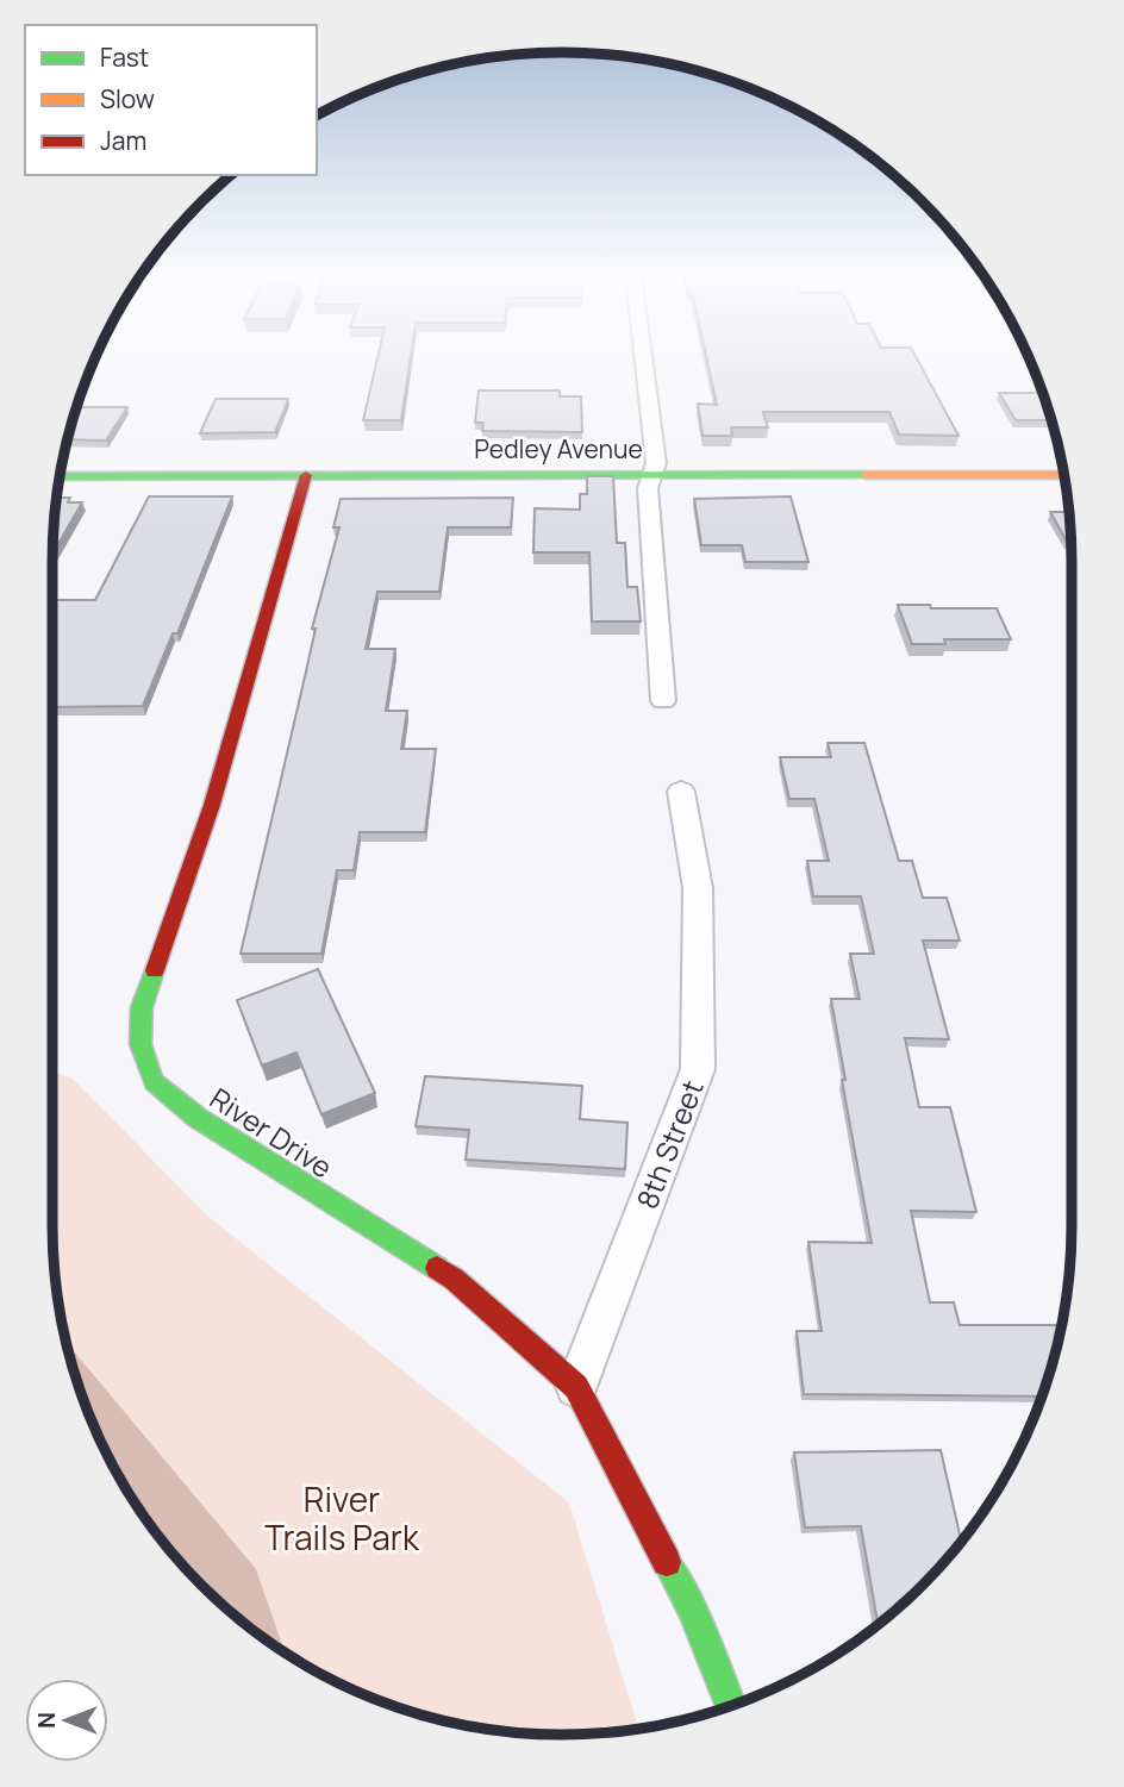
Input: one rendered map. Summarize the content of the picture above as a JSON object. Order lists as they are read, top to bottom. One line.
{"streets":{"street":["Pedley Avenue","River Drive","8th Street"]},"crossings":[["Pedley Avenue","River Drive"],["River Drive","8th Street"]],"parks":["River Trails Park"],"legend":["Fast","Slow","Jam"],"north":"left"}
